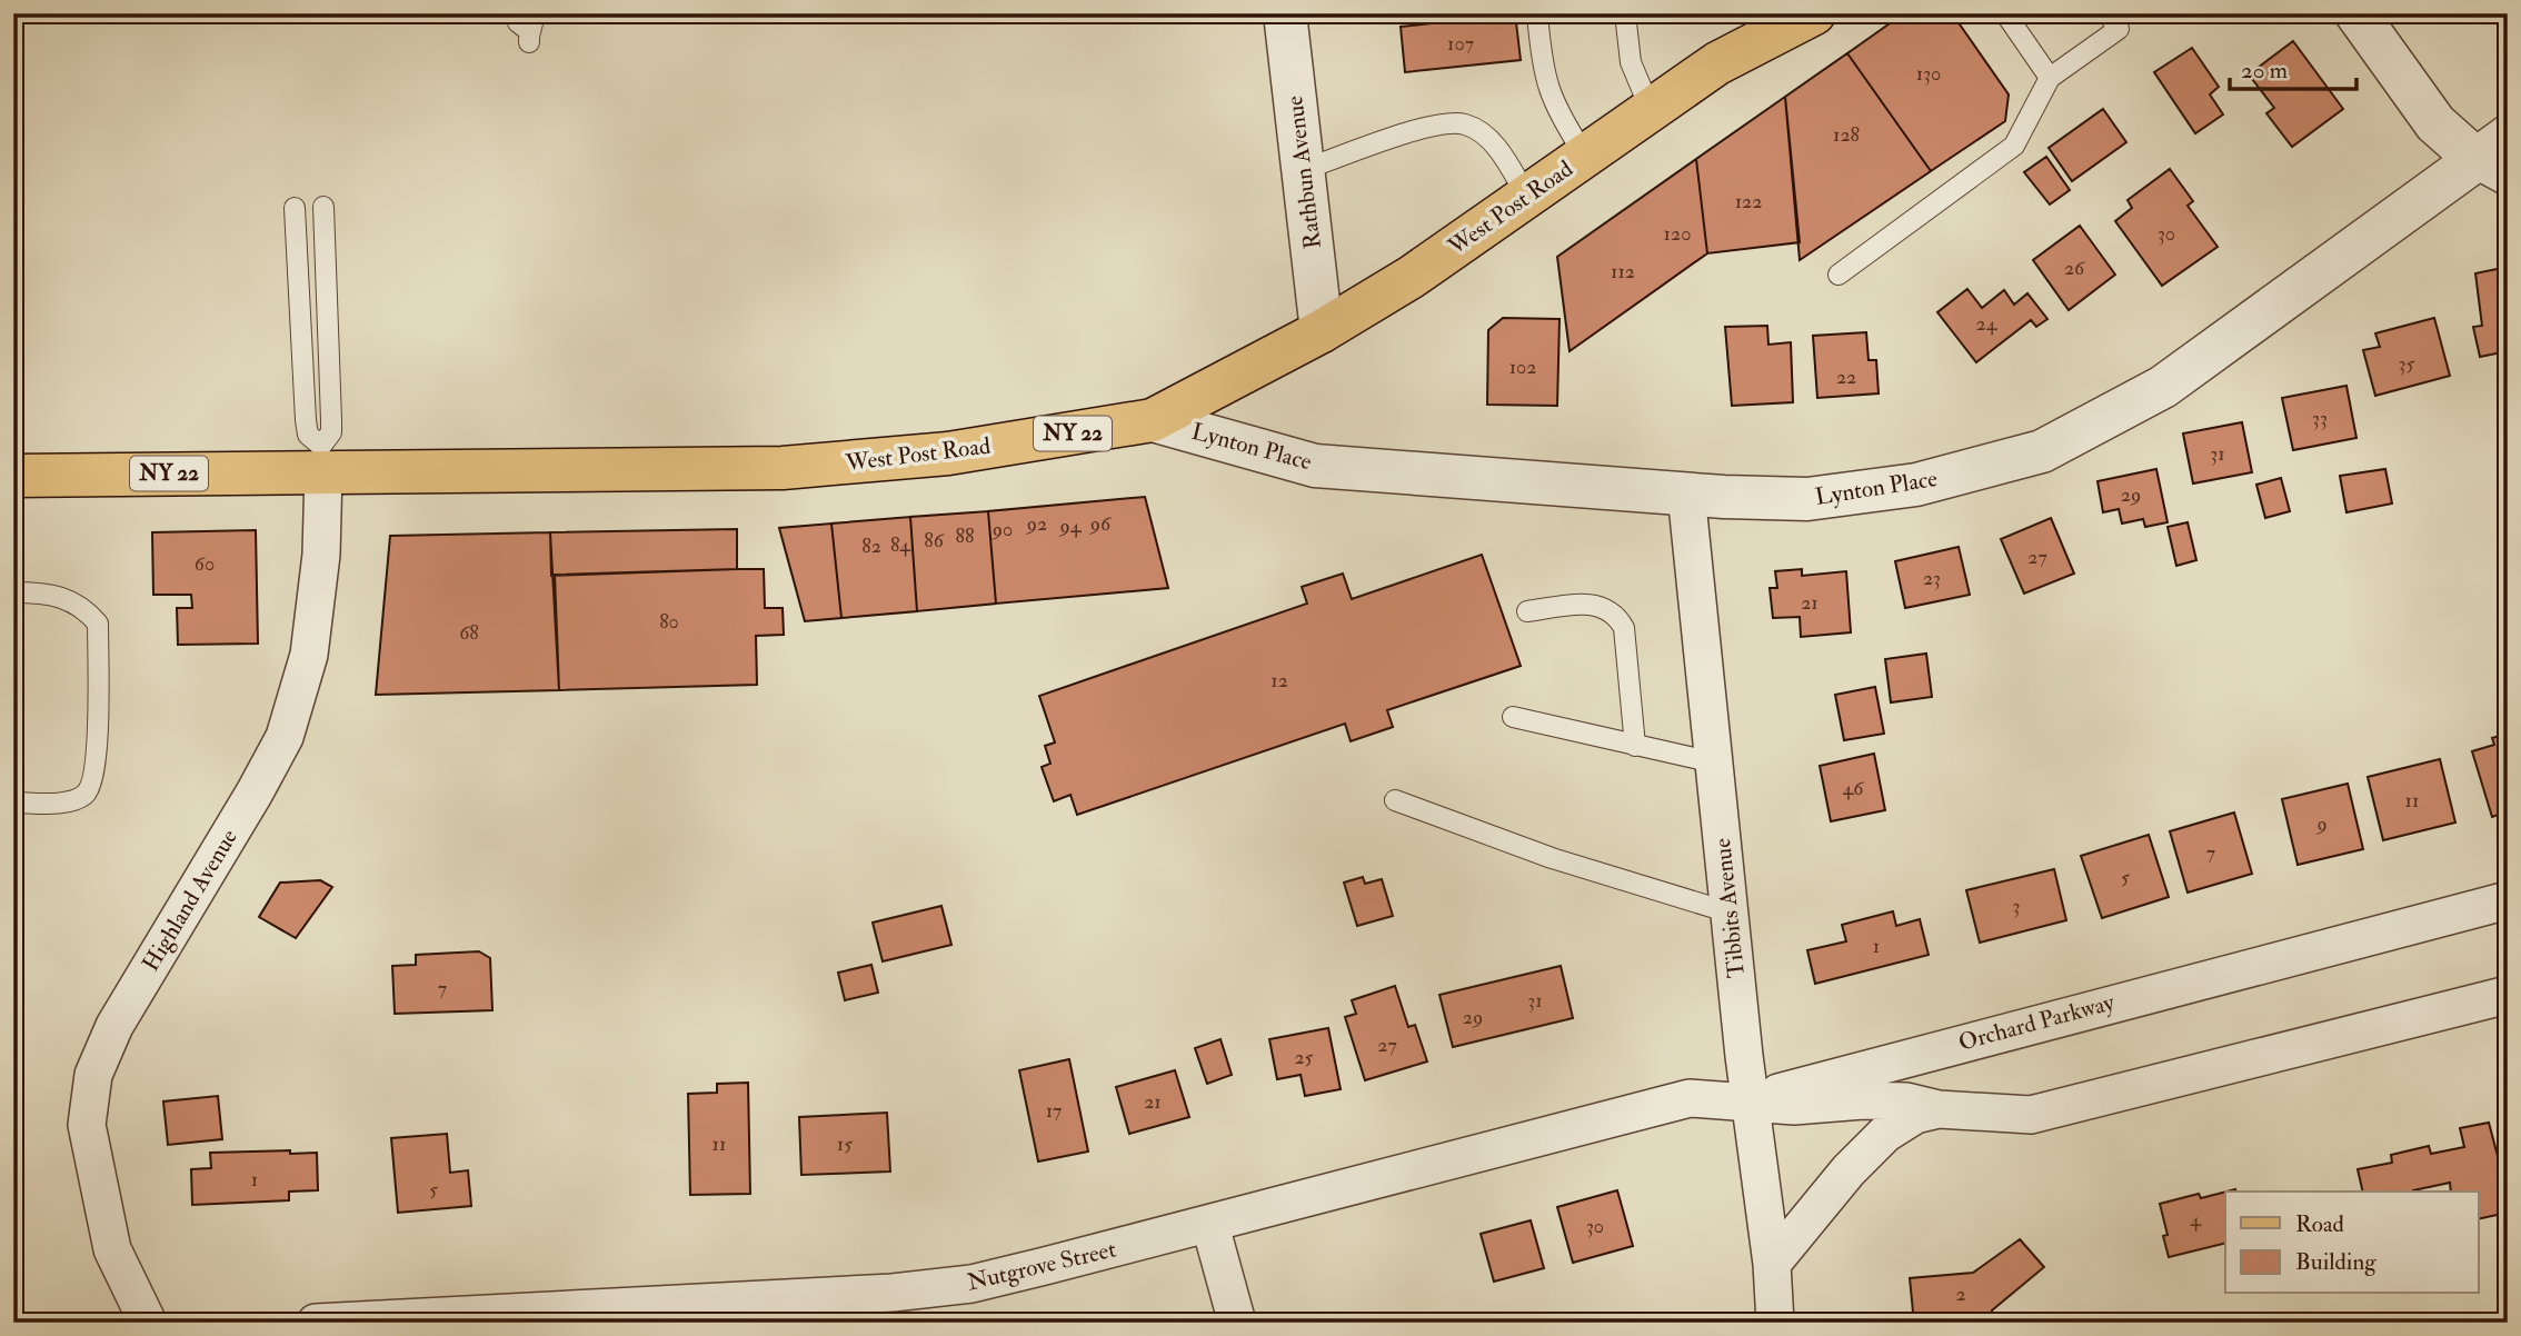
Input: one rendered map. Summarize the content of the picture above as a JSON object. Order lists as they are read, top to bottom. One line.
{"streets":{"main road":["West Post Road","NY 22"],"street":["Rathbun Avenue","Lynton Place","Highland Avenue","Tibbits Avenue","Orchard Parkway","Nutgrove Street"]},"crossings":[["Rathbun Avenue","West Post Road"],["West Post Road","Lynton Place"],["West Post Road","Highland Avenue"],["Lynton Place","Tibbits Avenue"],["Tibbits Avenue","Orchard Parkway"],["Tibbits Avenue","Nutgrove Street"],["Orchard Parkway","Nutgrove Street"]],"house_numbers":["107","130","128","122","120","30","26","112","24","35","102","22","33","31","29","92","96","94","90","88","86","84","82","27","60","23","21","80","68","12","46","11","9","7","5","3","1","7","31","29","27","25","21","17","11","15","1","5","4","30","2"],"legend":["Road","Building"],"scale_bar":"20 m"}
